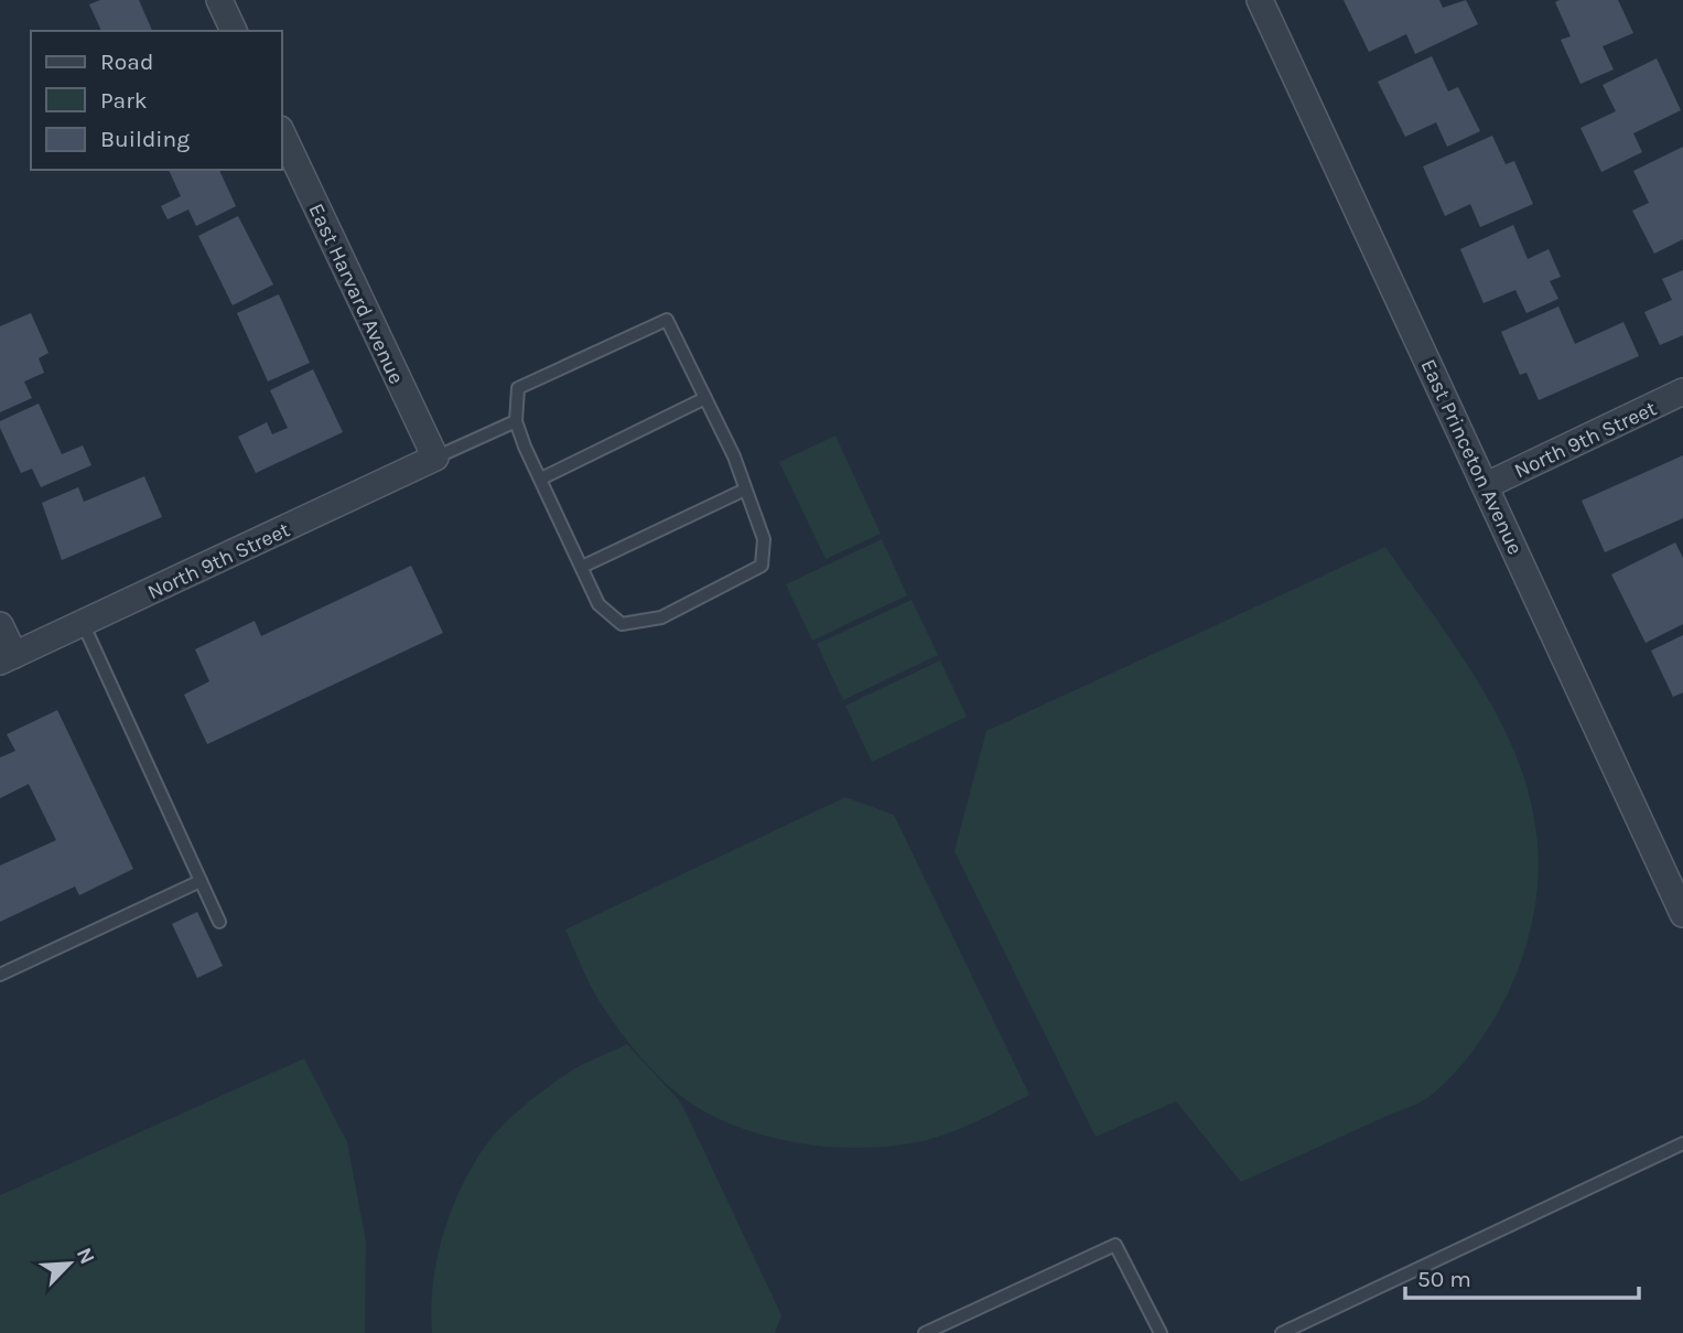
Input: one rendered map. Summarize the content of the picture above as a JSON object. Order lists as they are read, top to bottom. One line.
{"streets":{"street":["East Harvard Avenue","North 9th Street","East Princeton Avenue"]},"crossings":[["East Harvard Avenue","North 9th Street"],["North 9th Street","East Princeton Avenue"]],"legend":["Road","Park","Building"],"scale_bar":"50 m","north":"top right"}
